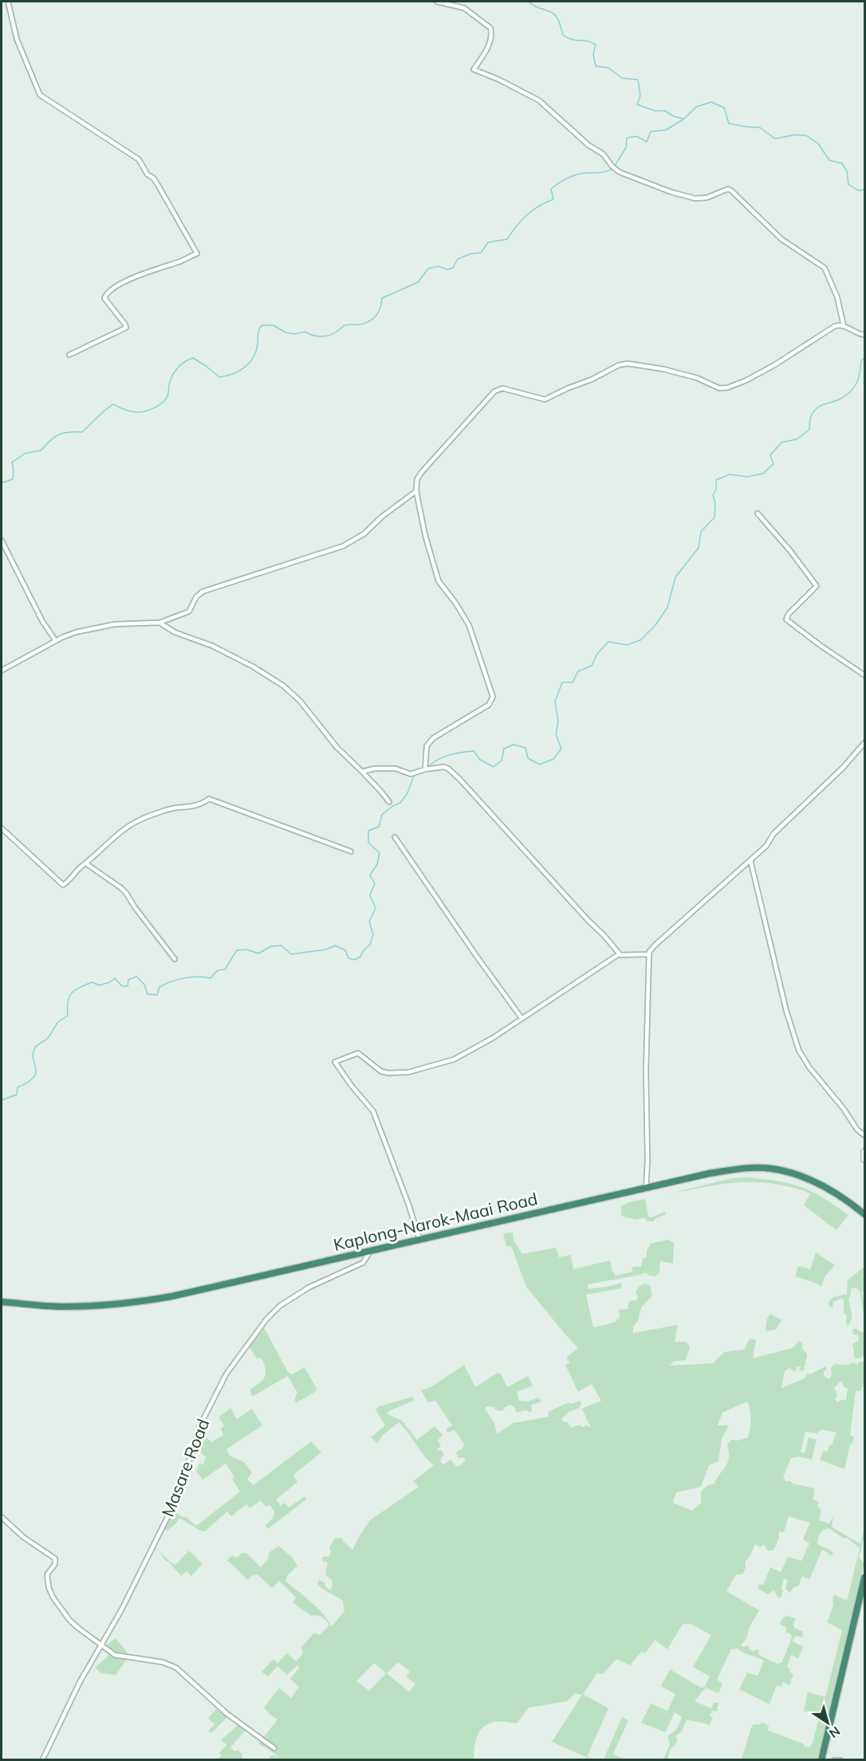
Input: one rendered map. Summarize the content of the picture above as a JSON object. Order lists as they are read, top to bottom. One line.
{"streets":{"highway":["Kaplong-Narok-Maai Road"],"street":["Masare Road"]},"crossings":[["Kaplong-Narok-Maai Road","Masare Road"]],"north":"bottom right"}
